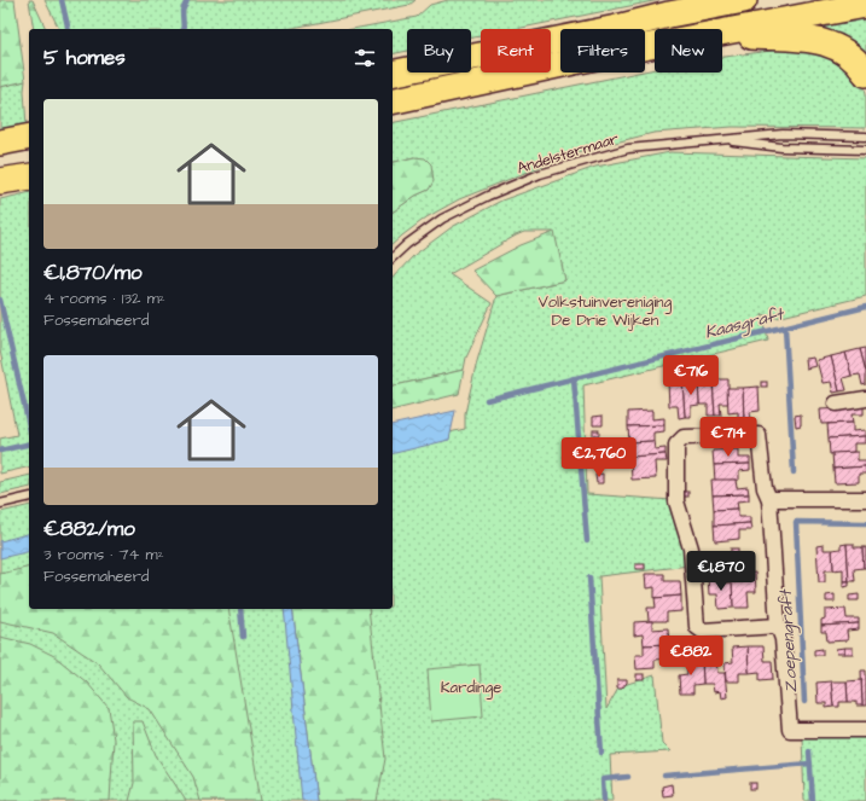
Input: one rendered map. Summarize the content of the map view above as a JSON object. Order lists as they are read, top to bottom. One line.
{"streets":{"lane":["Andelstermaar"]},"water":["Kaasgraft","Zoepengraft"],"parks":["Volkstuinvereniging De Drie Wijken","Kardinge"],"page":{"chip":["Buy","Rent","Filters","New"],"heading":"5 homes","list":[{"name":"€1,870/mo","note":"4 rooms · 132 m² · Fossemaheerd"},{"name":"€882/mo","note":"3 rooms · 74 m² · Fossemaheerd"}],"price":["€716","€714","€2,760","€1,870","€882"]}}
